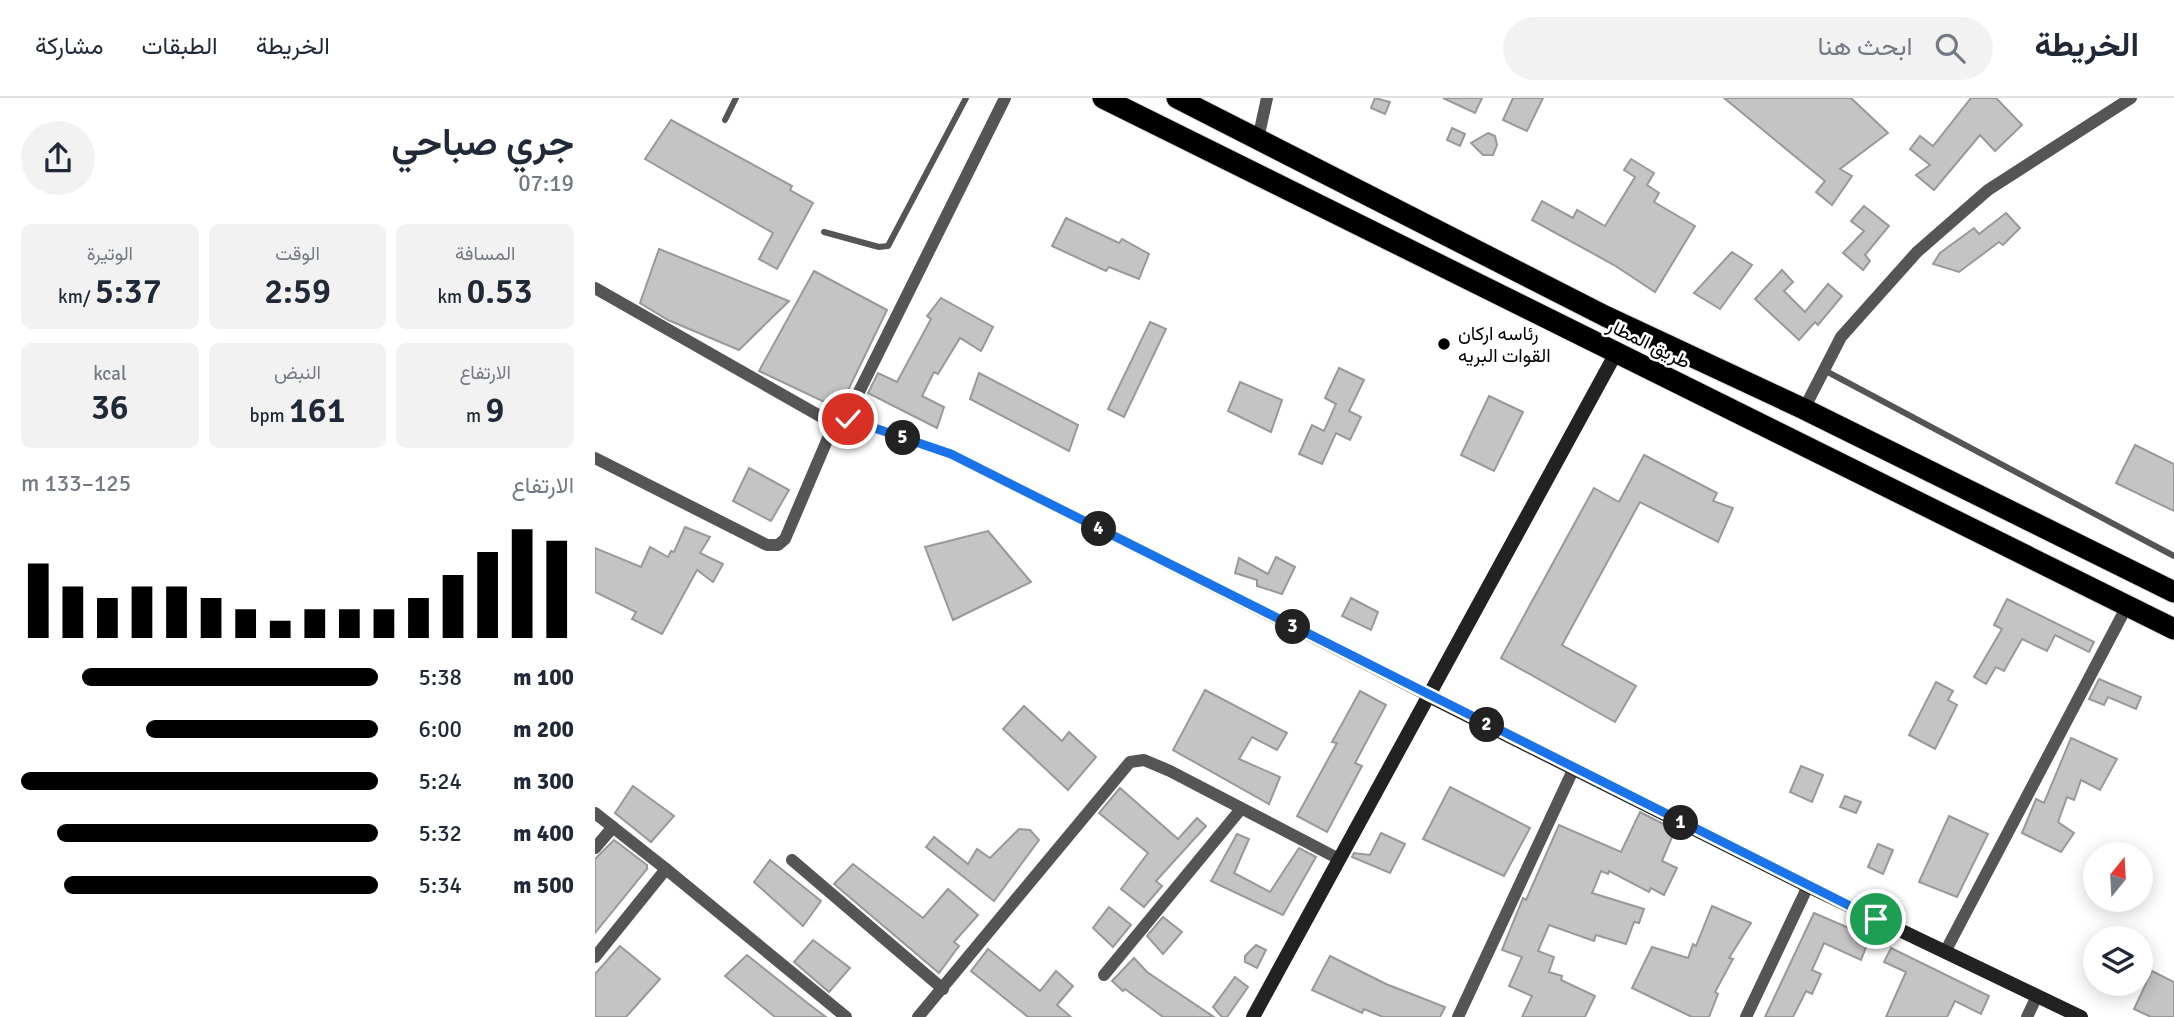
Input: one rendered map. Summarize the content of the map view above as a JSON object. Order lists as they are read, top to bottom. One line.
{"streets":{"highway":["طريق المطار"]},"places":["رئاسه اركان القوات البريه"],"north":"top","page":{"header":"الخريطة","search":"ابحث هنا","nav":["الخريطة","الطبقات","مشاركة"],"heading":["جري صباحي","07:19"],"stats":[["المسافة","0.53 km"],["الوقت","2:59"],["الوتيرة","5:37 /km"],["الارتفاع","9 m"],["النبض","161 bpm"],["kcal","36"]],"pins":["5","4","3","2","1"],"chart":["الارتفاع","125–133 m"],"list":[{"name":"100 m","note":"5:38"},{"name":"200 m","note":"6:00"},{"name":"300 m","note":"5:24"},{"name":"400 m","note":"5:32"},{"name":"500 m","note":"5:34"}]}}
